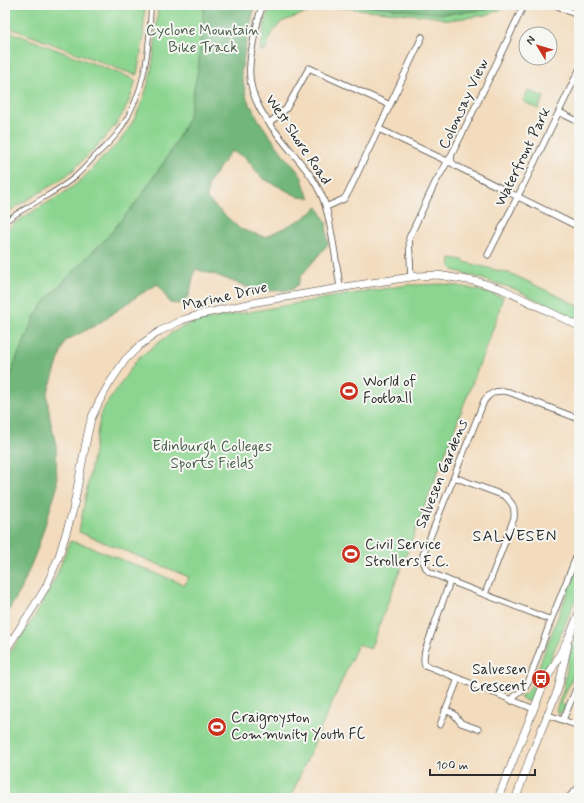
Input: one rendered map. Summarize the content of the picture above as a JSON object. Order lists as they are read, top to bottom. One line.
{"streets":{"street":["Colonsay View","West Shore Road","Waterfront Park","Marine Drive","Salvesen Gardens"]},"crossings":[["Colonsay View","Waterfront Park"],["West Shore Road","Marine Drive"]],"districts":["SALVESEN"],"parks":["Cyclone Mountain Bike Track","Edinburgh Colleges Sports Fields"],"places":{"sports":["World of Football","Civil Service Strollers F.C.","Craigroyston Community Youth FC"],"bus stop":["Salvesen Crescent"]},"scale_bar":"100 m","north":"top left"}
